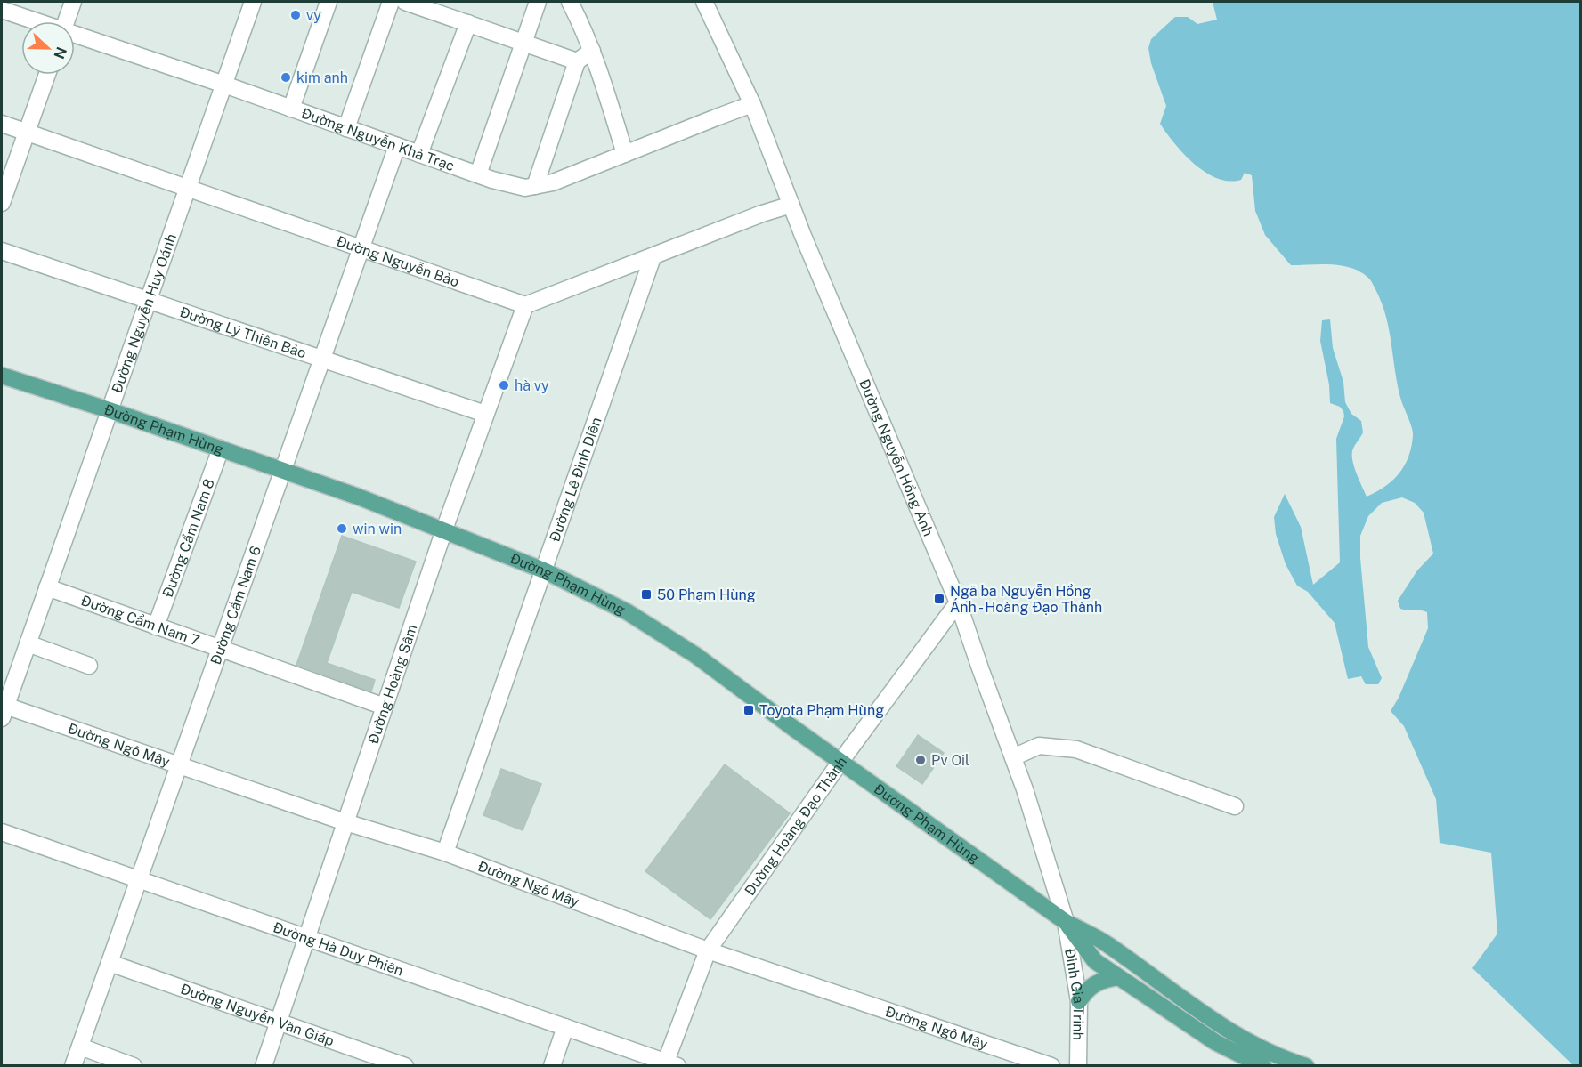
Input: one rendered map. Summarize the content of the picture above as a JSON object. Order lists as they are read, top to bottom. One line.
{"streets":{"main road":["Đường Phạm Hùng"],"street":["Đường Nguyễn Khả Trạc","Đường Nguyễn Bảo","Đường Nguyễn Huy Oánh","Đường Lý Thiên Bảo","Đường Nguyễn Hồng Ánh","Đường Lê Đình Diên","Đường Cẩm Nam 8","Đường Cẩm Nam 6","Đường Cẩm Nam 7","Đường Hoàng Sâm","Đường Ngô Mây","Đường Hoàng Đạo Thành","Đường Hà Duy Phiên","Đinh Gia Trinh","Đường Nguyễn Văn Giáp"]},"crossings":[["Đường Nguyễn Khả Trạc","Đường Nguyễn Huy Oánh"],["Đường Nguyễn Khả Trạc","Đường Nguyễn Hồng Ánh"],["Đường Nguyễn Khả Trạc","Đường Cẩm Nam 6"],["Đường Nguyễn Bảo","Đường Nguyễn Huy Oánh"],["Đường Nguyễn Bảo","Đường Cẩm Nam 6"],["Đường Nguyễn Bảo","Đường Hoàng Sâm"],["Đường Nguyễn Huy Oánh","Đường Lý Thiên Bảo"],["Đường Nguyễn Huy Oánh","Đường Phạm Hùng"],["Đường Nguyễn Huy Oánh","Đường Cẩm Nam 7"],["Đường Nguyễn Huy Oánh","Đường Ngô Mây"],["Đường Lý Thiên Bảo","Đường Cẩm Nam 6"],["Đường Lý Thiên Bảo","Đường Hoàng Sâm"],["Đường Phạm Hùng","Đường Nguyễn Hồng Ánh"],["Đường Phạm Hùng","Đường Lê Đình Diên"],["Đường Phạm Hùng","Đường Cẩm Nam 8"],["Đường Phạm Hùng","Đường Cẩm Nam 6"],["Đường Phạm Hùng","Đường Hoàng Sâm"],["Đường Phạm Hùng","Đường Hoàng Đạo Thành"],["Đường Phạm Hùng","Đinh Gia Trinh"],["Đường Nguyễn Hồng Ánh","Đường Hoàng Đạo Thành"],["Đường Nguyễn Hồng Ánh","Đinh Gia Trinh"],["Đường Lê Đình Diên","Đường Ngô Mây"],["Đường Cẩm Nam 8","Đường Cẩm Nam 7"],["Đường Cẩm Nam 6","Đường Cẩm Nam 7"],["Đường Cẩm Nam 6","Đường Ngô Mây"],["Đường Cẩm Nam 6","Đường Hà Duy Phiên"],["Đường Cẩm Nam 6","Đường Nguyễn Văn Giáp"],["Đường Cẩm Nam 7","Đường Hoàng Sâm"],["Đường Hoàng Sâm","Đường Ngô Mây"],["Đường Hoàng Sâm","Đường Hà Duy Phiên"],["Đường Hoàng Sâm","Đường Nguyễn Văn Giáp"],["Đường Ngô Mây","Đường Hoàng Đạo Thành"],["Đường Hoàng Đạo Thành","Đường Hà Duy Phiên"]],"places":{"other":["vy","kim anh","hà vy","win win","Pv Oil"],"transit":["50 Phạm Hùng","Ngã ba Nguyễn Hồng Ánh - Hoàng Đạo Thành","Toyota Phạm Hùng"]},"north":"right"}
